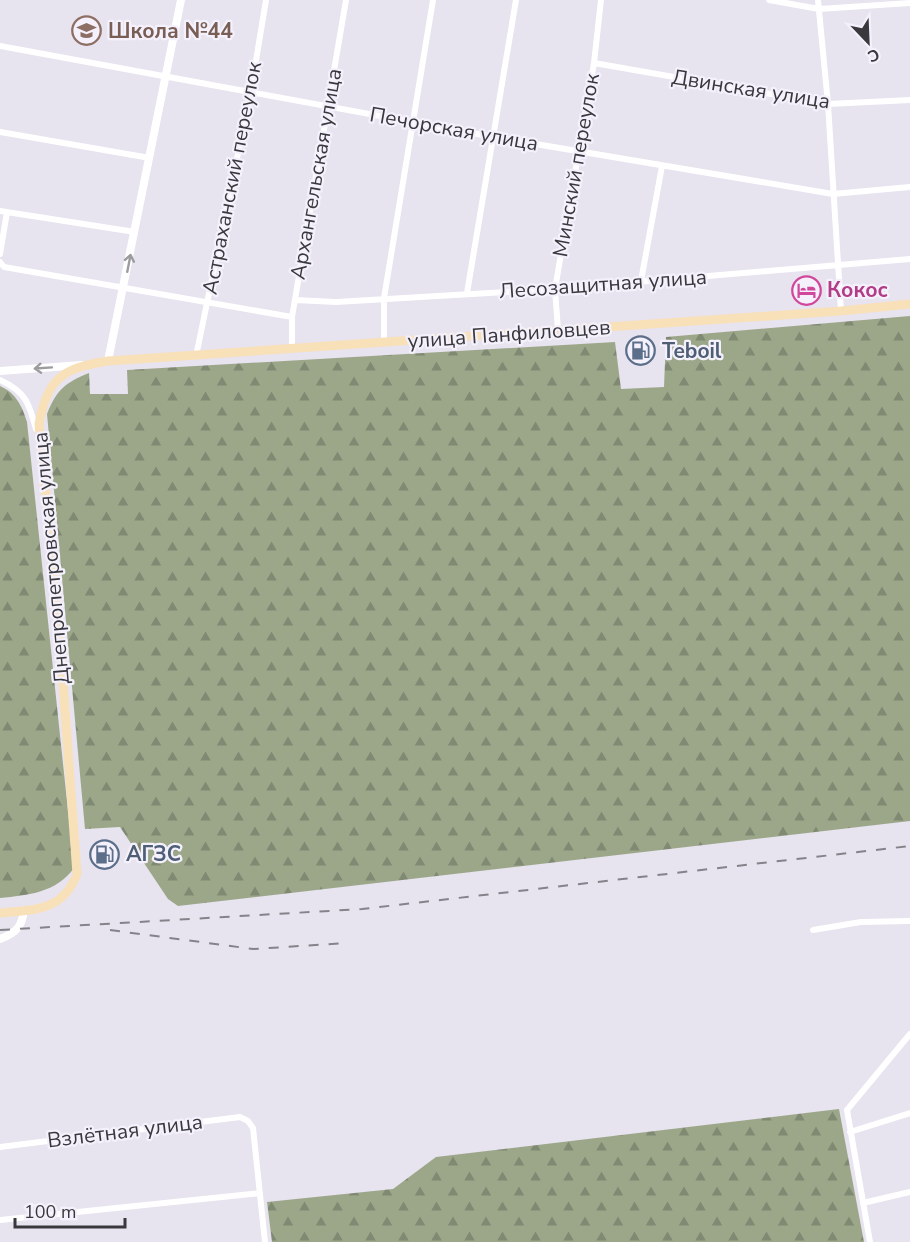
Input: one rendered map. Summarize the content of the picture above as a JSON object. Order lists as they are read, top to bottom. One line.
{"streets":{"main road":["улица Панфиловцев","Днепропетровская улица"],"street":["Двинская улица","Печорская улица","Минский переулок","Архангельская улица","Астраханский переулок","Лесозащитная улица","Взлётная улица"]},"crossings":[["Двинская улица","Минский переулок"],["Печорская улица","Минский переулок"],["Печорская улица","Архангельская улица"],["Печорская улица","Астраханский переулок"],["Минский переулок","Лесозащитная улица"],["Минский переулок","улица Панфиловцев"],["Архангельская улица","Лесозащитная улица"],["Архангельская улица","улица Панфиловцев"],["Астраханский переулок","улица Панфиловцев"],["улица Панфиловцев","Днепропетровская улица"]],"places":{"school or university":["Школа №44"],"hotel":["Кокос"],"fuel station":["Teboil","АГЗС"]},"scale_bar":"100 m","north":"bottom right"}
